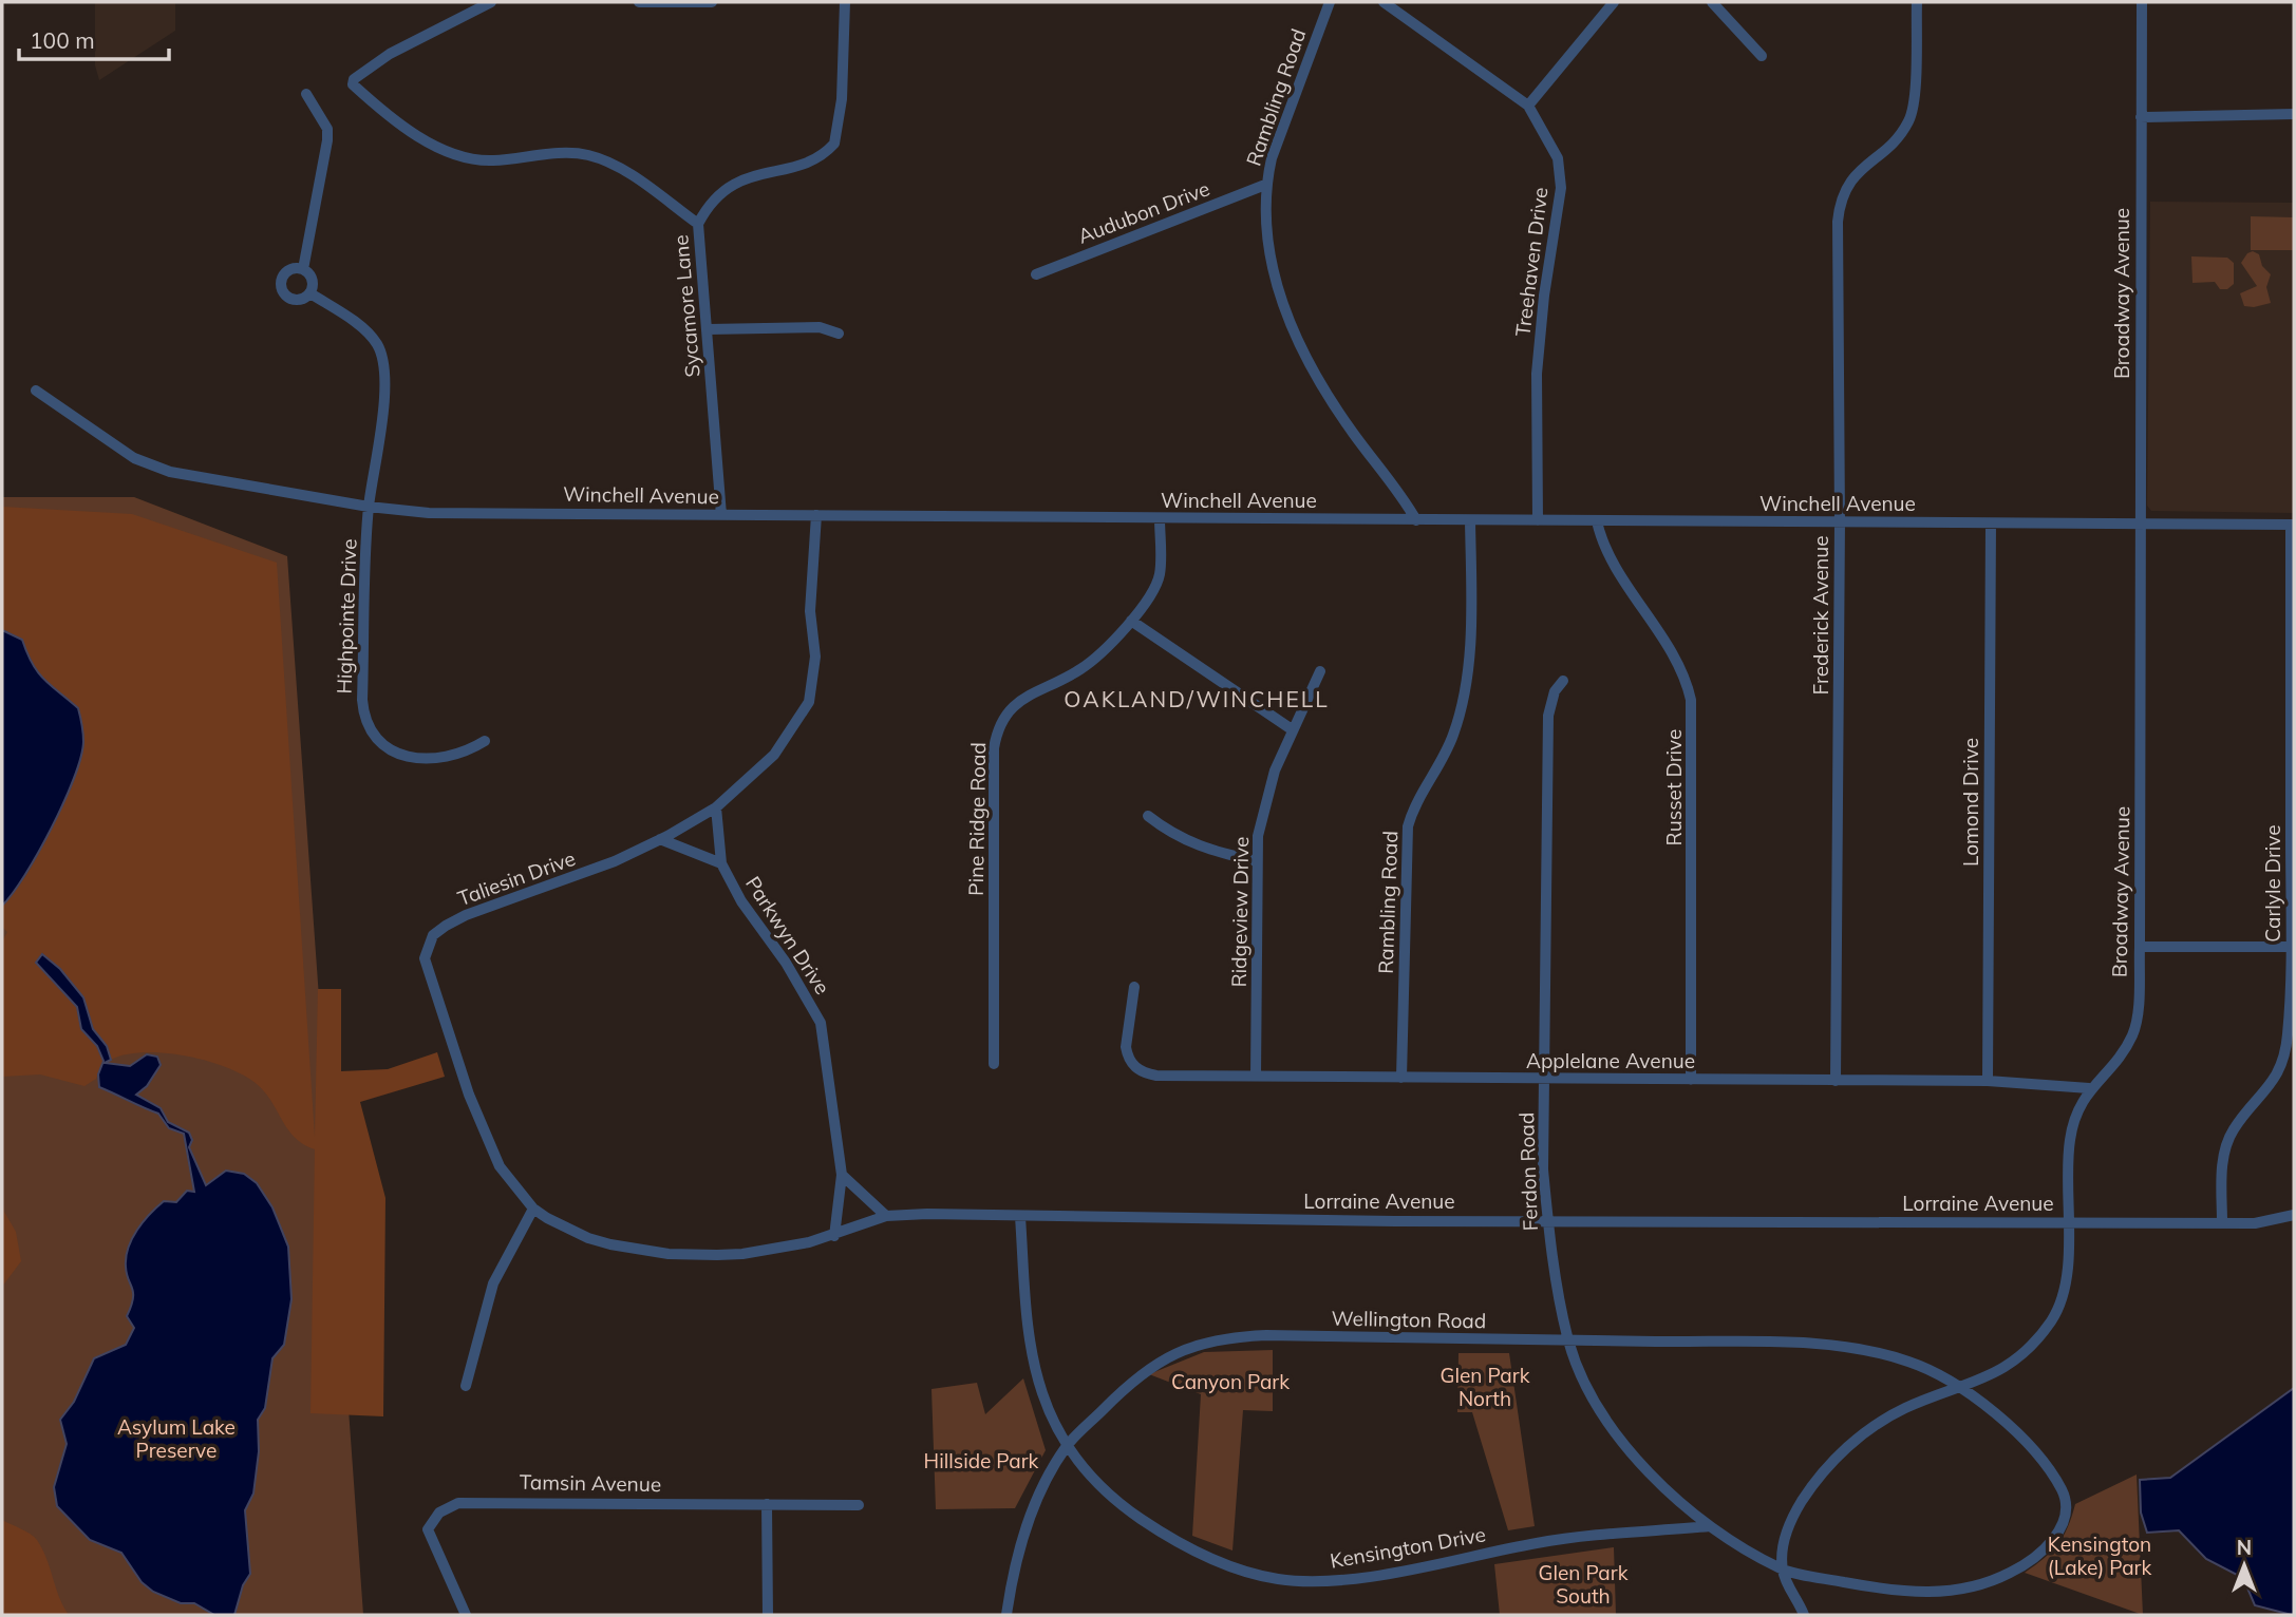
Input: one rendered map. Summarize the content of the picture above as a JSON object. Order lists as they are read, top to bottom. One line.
{"streets":{"street":["Rambling Road","Audubon Drive","Treehaven Drive","Broadway Avenue","Sycamore Lane","Winchell Avenue","Frederick Avenue","Highpointe Drive","Russet Drive","Lomond Drive","Pine Ridge Road","Taliesin Drive","Carlyle Drive","Ridgeview Drive","Parkwyn Drive","Applelane Avenue","Ferdon Road","Lorraine Avenue","Wellington Road","Tamsin Avenue","Kensington Drive"]},"crossings":[["Rambling Road","Audubon Drive"],["Rambling Road","Winchell Avenue"],["Rambling Road","Applelane Avenue"],["Treehaven Drive","Winchell Avenue"],["Broadway Avenue","Winchell Avenue"],["Broadway Avenue","Applelane Avenue"],["Broadway Avenue","Ferdon Road"],["Broadway Avenue","Lorraine Avenue"],["Broadway Avenue","Wellington Road"],["Sycamore Lane","Winchell Avenue"],["Winchell Avenue","Frederick Avenue"],["Winchell Avenue","Highpointe Drive"],["Winchell Avenue","Russet Drive"],["Winchell Avenue","Lomond Drive"],["Winchell Avenue","Pine Ridge Road"],["Winchell Avenue","Carlyle Drive"],["Frederick Avenue","Applelane Avenue"],["Russet Drive","Applelane Avenue"],["Lomond Drive","Applelane Avenue"],["Taliesin Drive","Parkwyn Drive"],["Taliesin Drive","Lorraine Avenue"],["Carlyle Drive","Lorraine Avenue"],["Ridgeview Drive","Applelane Avenue"],["Parkwyn Drive","Lorraine Avenue"],["Applelane Avenue","Ferdon Road"],["Ferdon Road","Lorraine Avenue"],["Ferdon Road","Wellington Road"],["Ferdon Road","Kensington Drive"],["Lorraine Avenue","Kensington Drive"],["Wellington Road","Kensington Drive"]],"districts":["OAKLAND/WINCHELL"],"parks":["Glen Park North","Canyon Park","Asylum Lake Preserve","Hillside Park","Kensington (Lake) Park","Glen Park South"],"scale_bar":"100 m","north":"top"}
